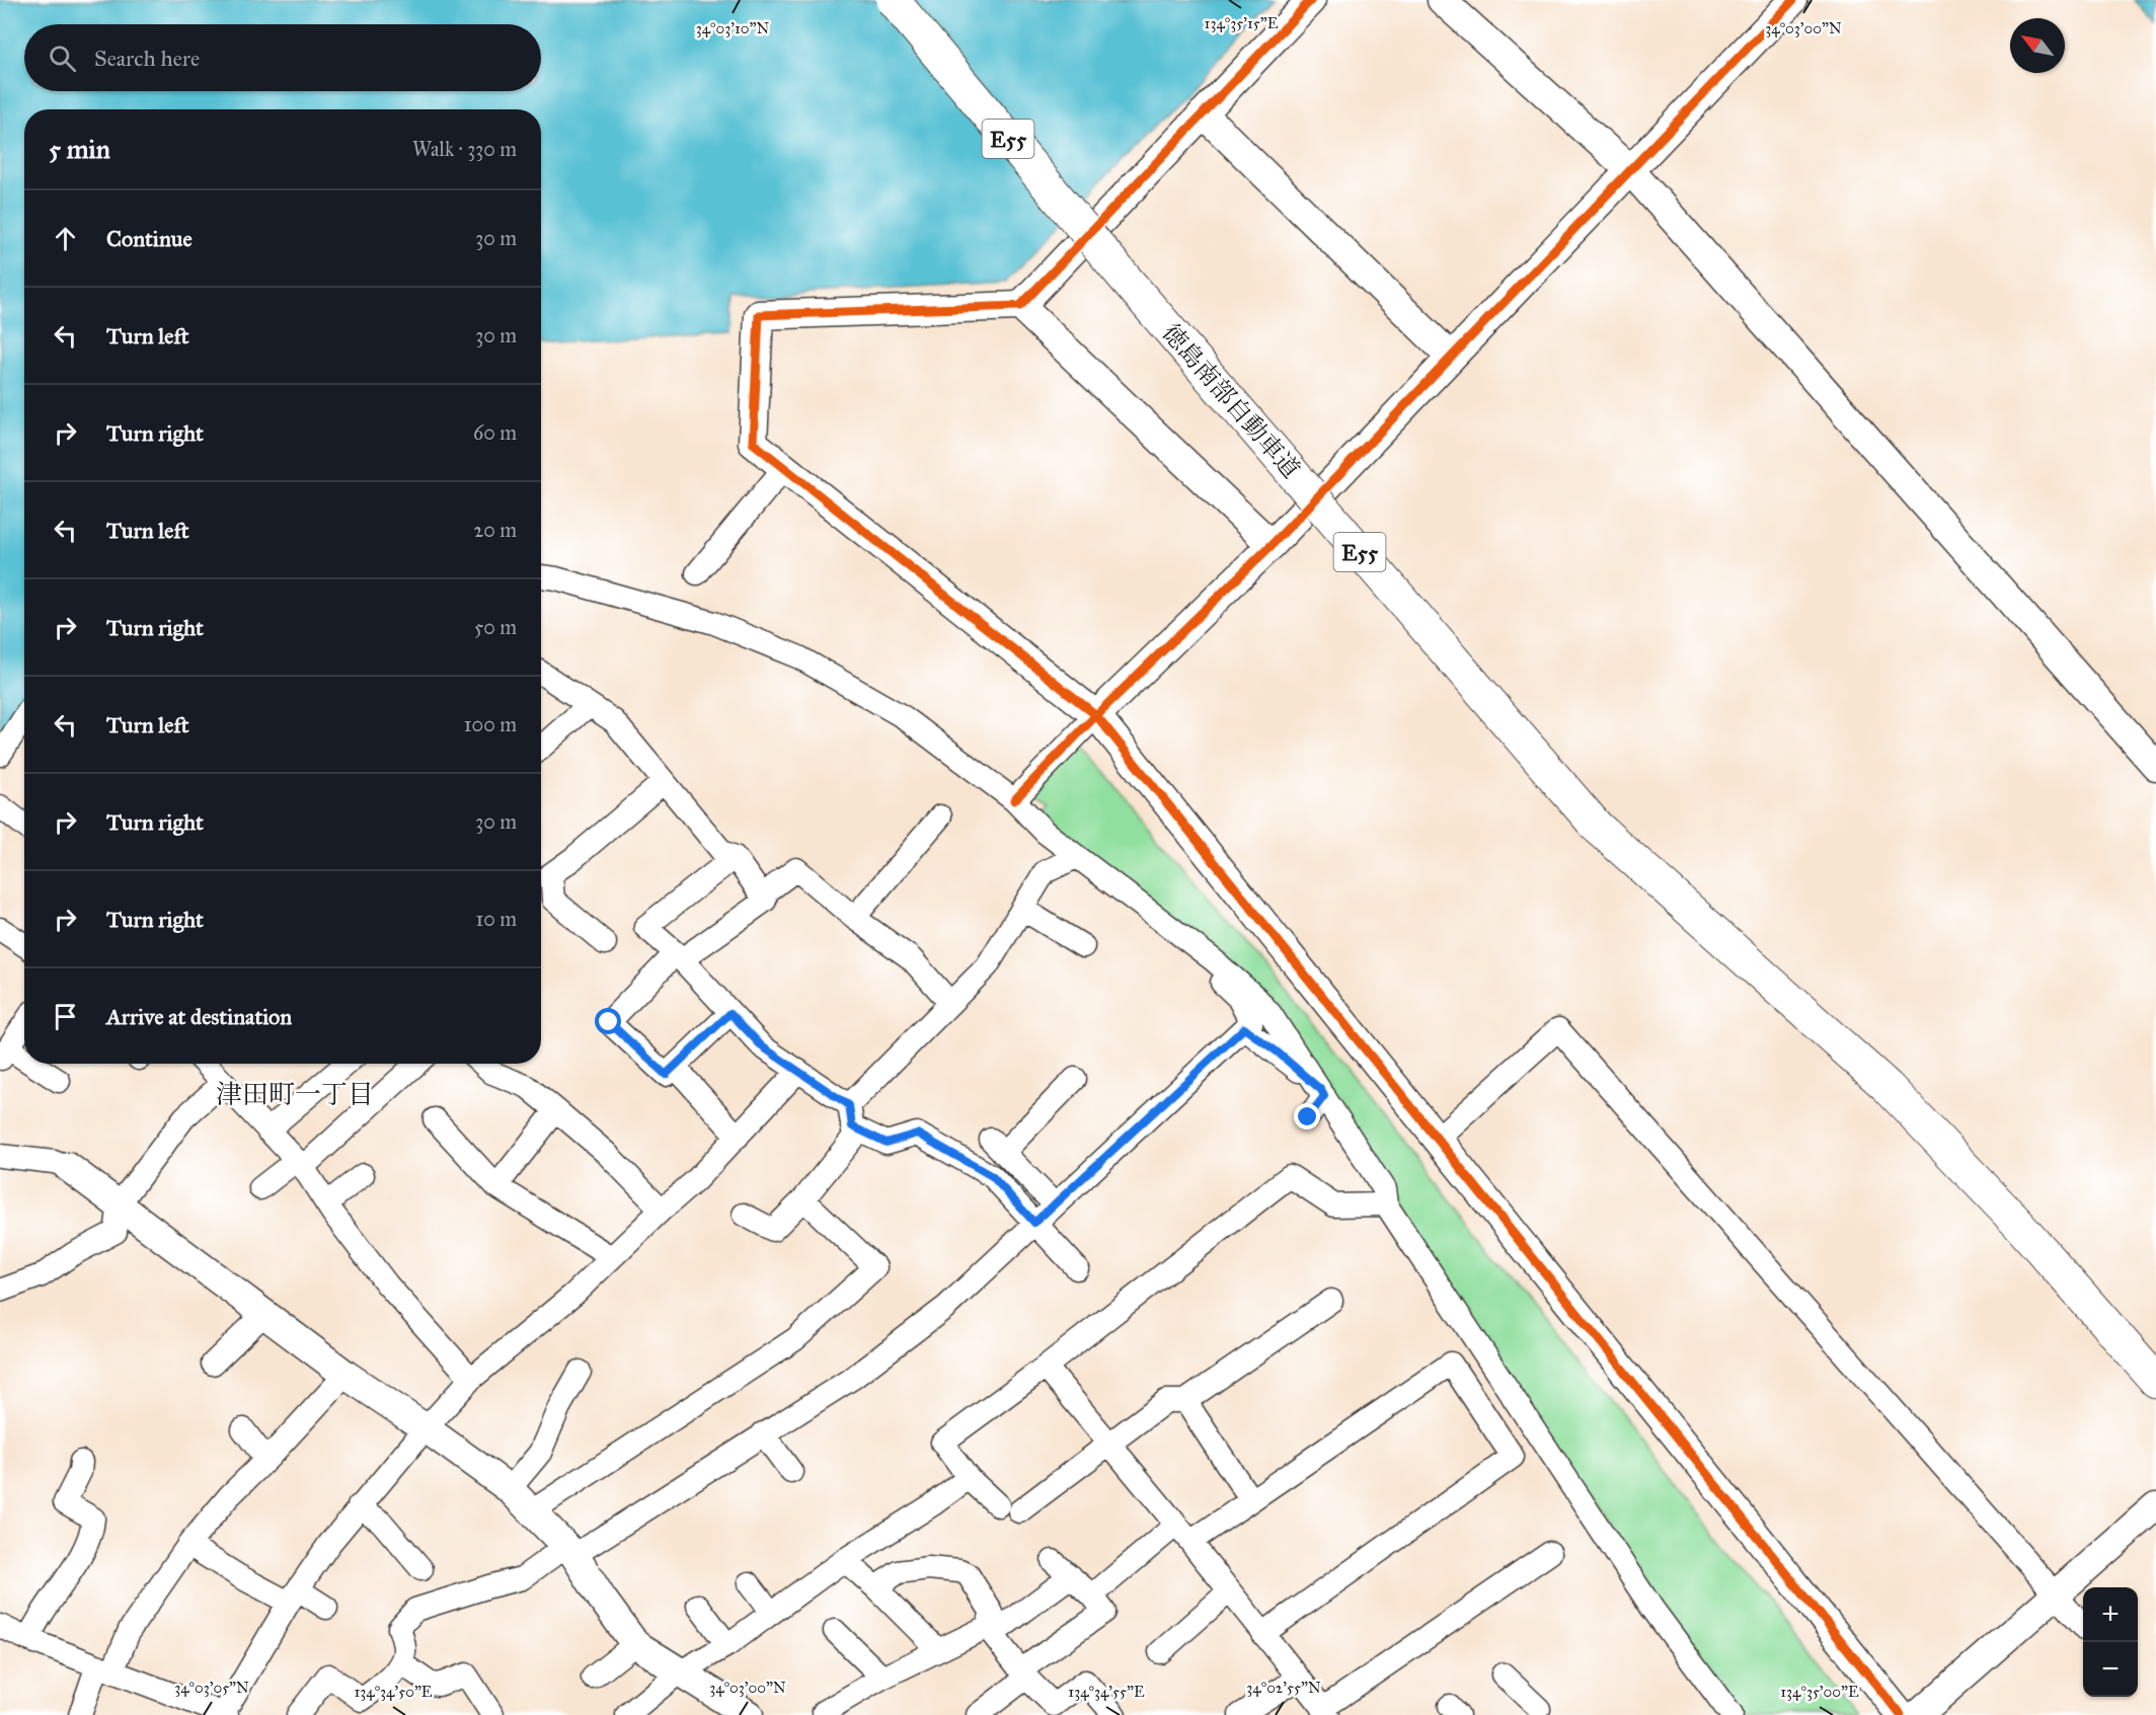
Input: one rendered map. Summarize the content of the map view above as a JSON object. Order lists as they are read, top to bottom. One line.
{"streets":{"highway":["E55","徳島南部自動車道"]},"districts":["津田町一丁目"],"north":"top left","page":{"search":"Search here","heading":["5 min","Walk · 330 m"],"list":[["Continue","30 m"],["Turn left","30 m"],["Turn right","60 m"],["Turn left","20 m"],["Turn right","50 m"],["Turn left","100 m"],["Turn right","30 m"],["Turn right","10 m"],"Arrive at destination"],"map_buttons":["+","−"]},"coordinates":["134°35'15\"E","34°03'10\"N","34°03'00\"N","34°03'05\"N","34°02'55\"N","134°34'50\"E","134°34'55\"E","134°35'00\"E"]}
